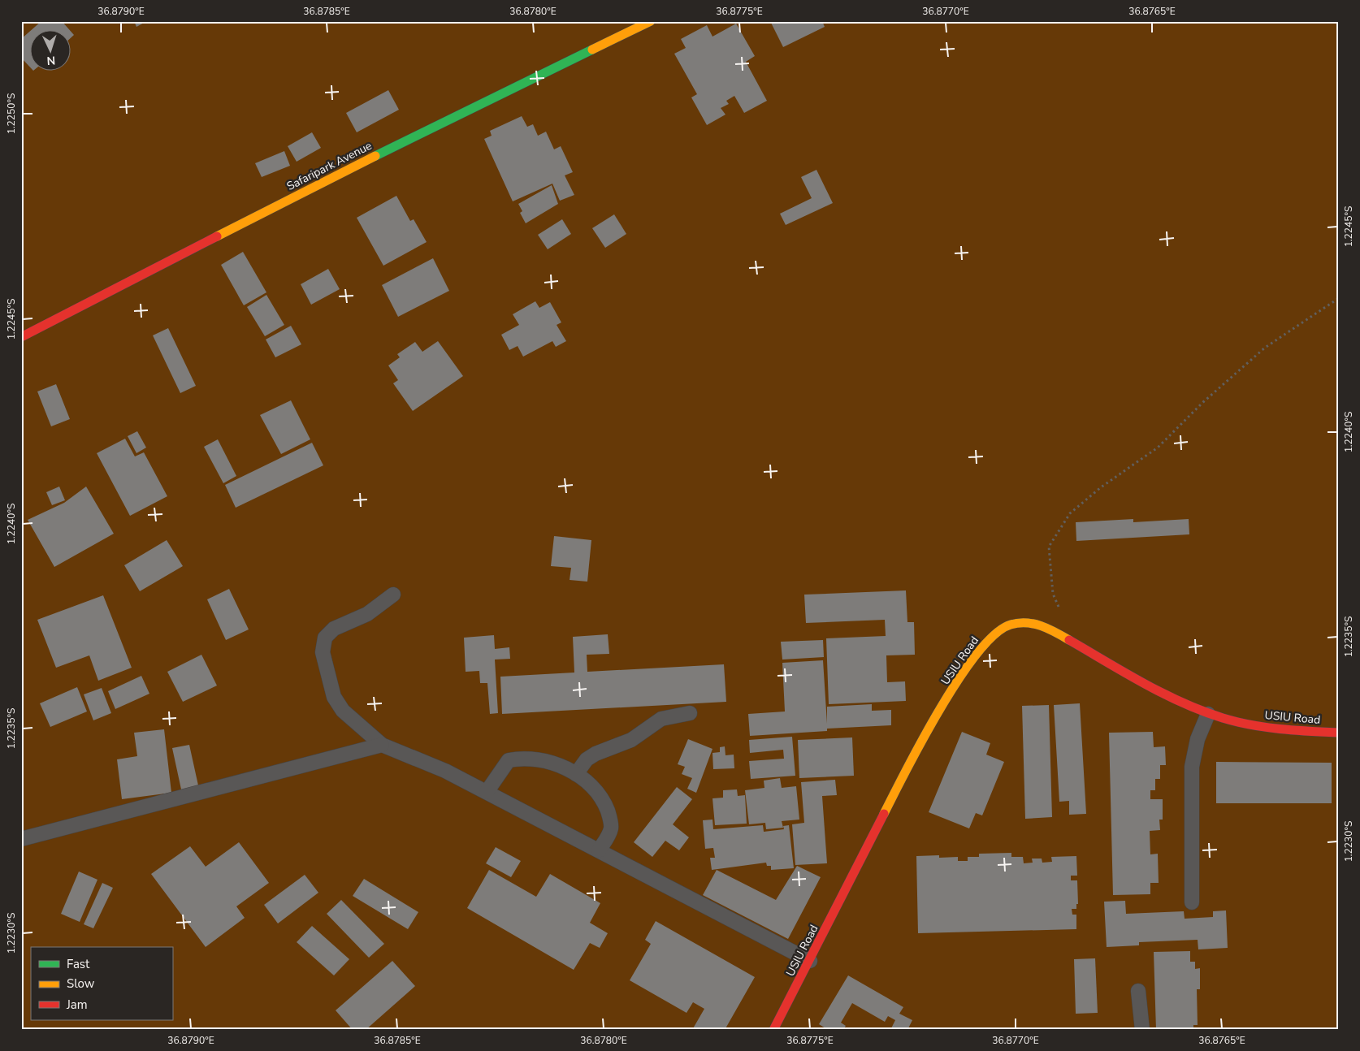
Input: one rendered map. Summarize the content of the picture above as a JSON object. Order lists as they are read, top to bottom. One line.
{"streets":{"street":["Safaripark Avenue","USIU Road"]},"legend":["Fast","Slow","Jam"],"north":"bottom","coordinates":["36.8790°E","36.8785°E","36.8780°E","36.8775°E","36.8770°E","36.8765°E","1.2250°S","1.2245°S","1.2240°S","1.2235°S","1.2230°S"]}
